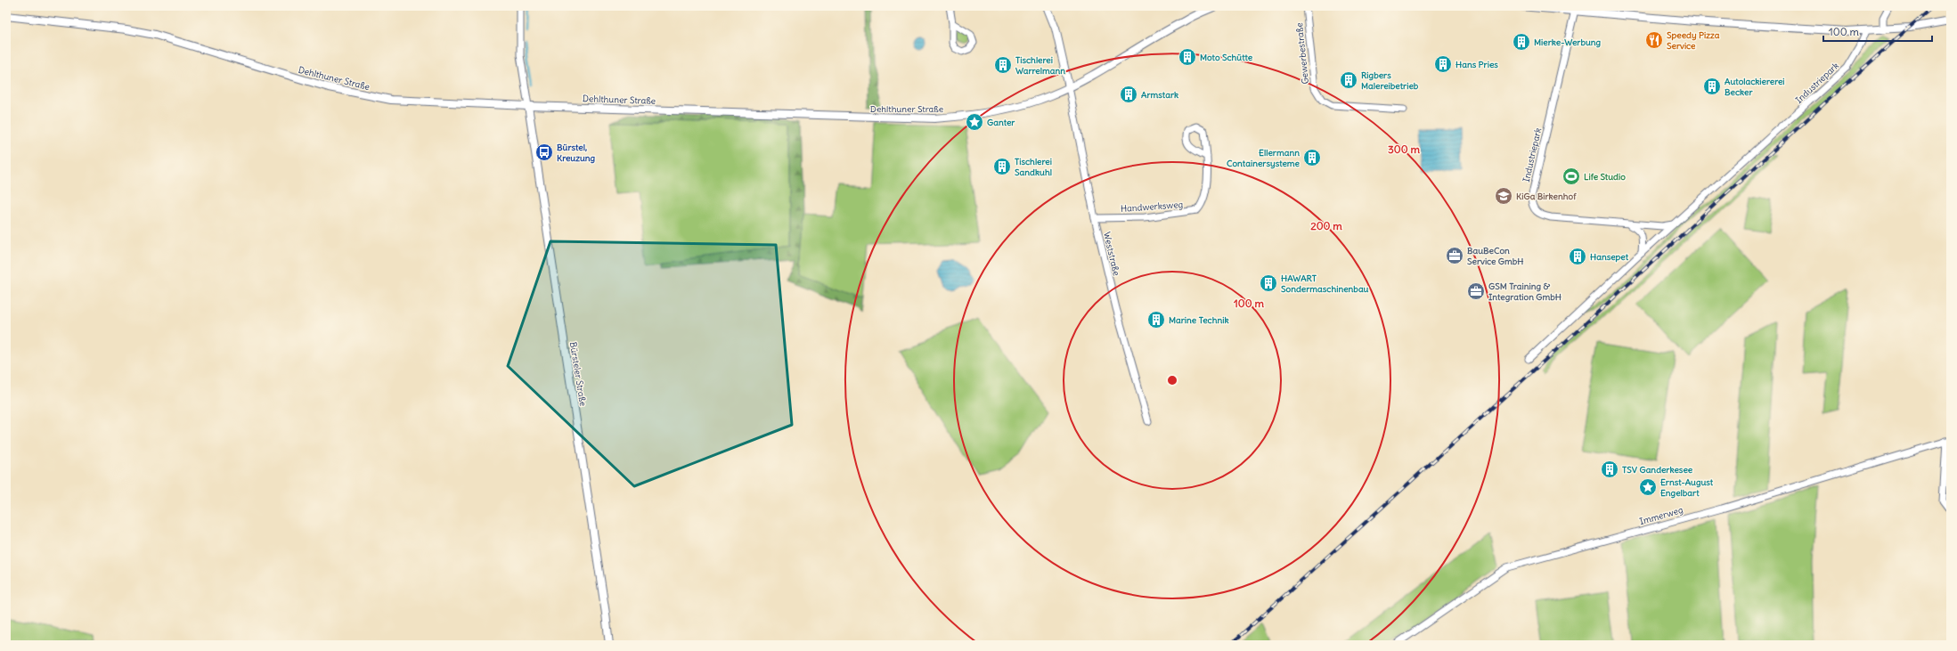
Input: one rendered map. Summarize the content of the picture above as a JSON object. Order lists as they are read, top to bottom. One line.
{"streets":{"street":["Gewerbestraße","Dehlthuner Straße","Industriepark","Handwerksweg","Weststraße","Bürsteler Straße","Immerweg"]},"crossings":[["Dehlthuner Straße","Weststraße"],["Dehlthuner Straße","Bürsteler Straße"],["Handwerksweg","Weststraße"]],"places":{"restaurant":["Speedy Pizza Service"],"building":["Mierke-Werbung","Moto Schütte","Hans Pries","Tischlerei Warrelmann","Rigbers Malereibetrieb","Autolackiererei Becker","Armstark","Ellermann Containersysteme","Tischlerei Sandkuhl","Hansepet","HAWART Sondermaschinenbau","Marine Technik","TSV Ganderkesee"],"place":["Ganter","Ernst-August Engelbart"],"bus stop":["Bürstel, Kreuzung"],"sports":["Life Studio"],"school or university":["KiGa Birkenhof"],"office":["BauBeCon Service GmbH","GSM Training & Integration GmbH"]},"scale_bar":"100 m","rings":["300 m","200 m","100 m"]}
